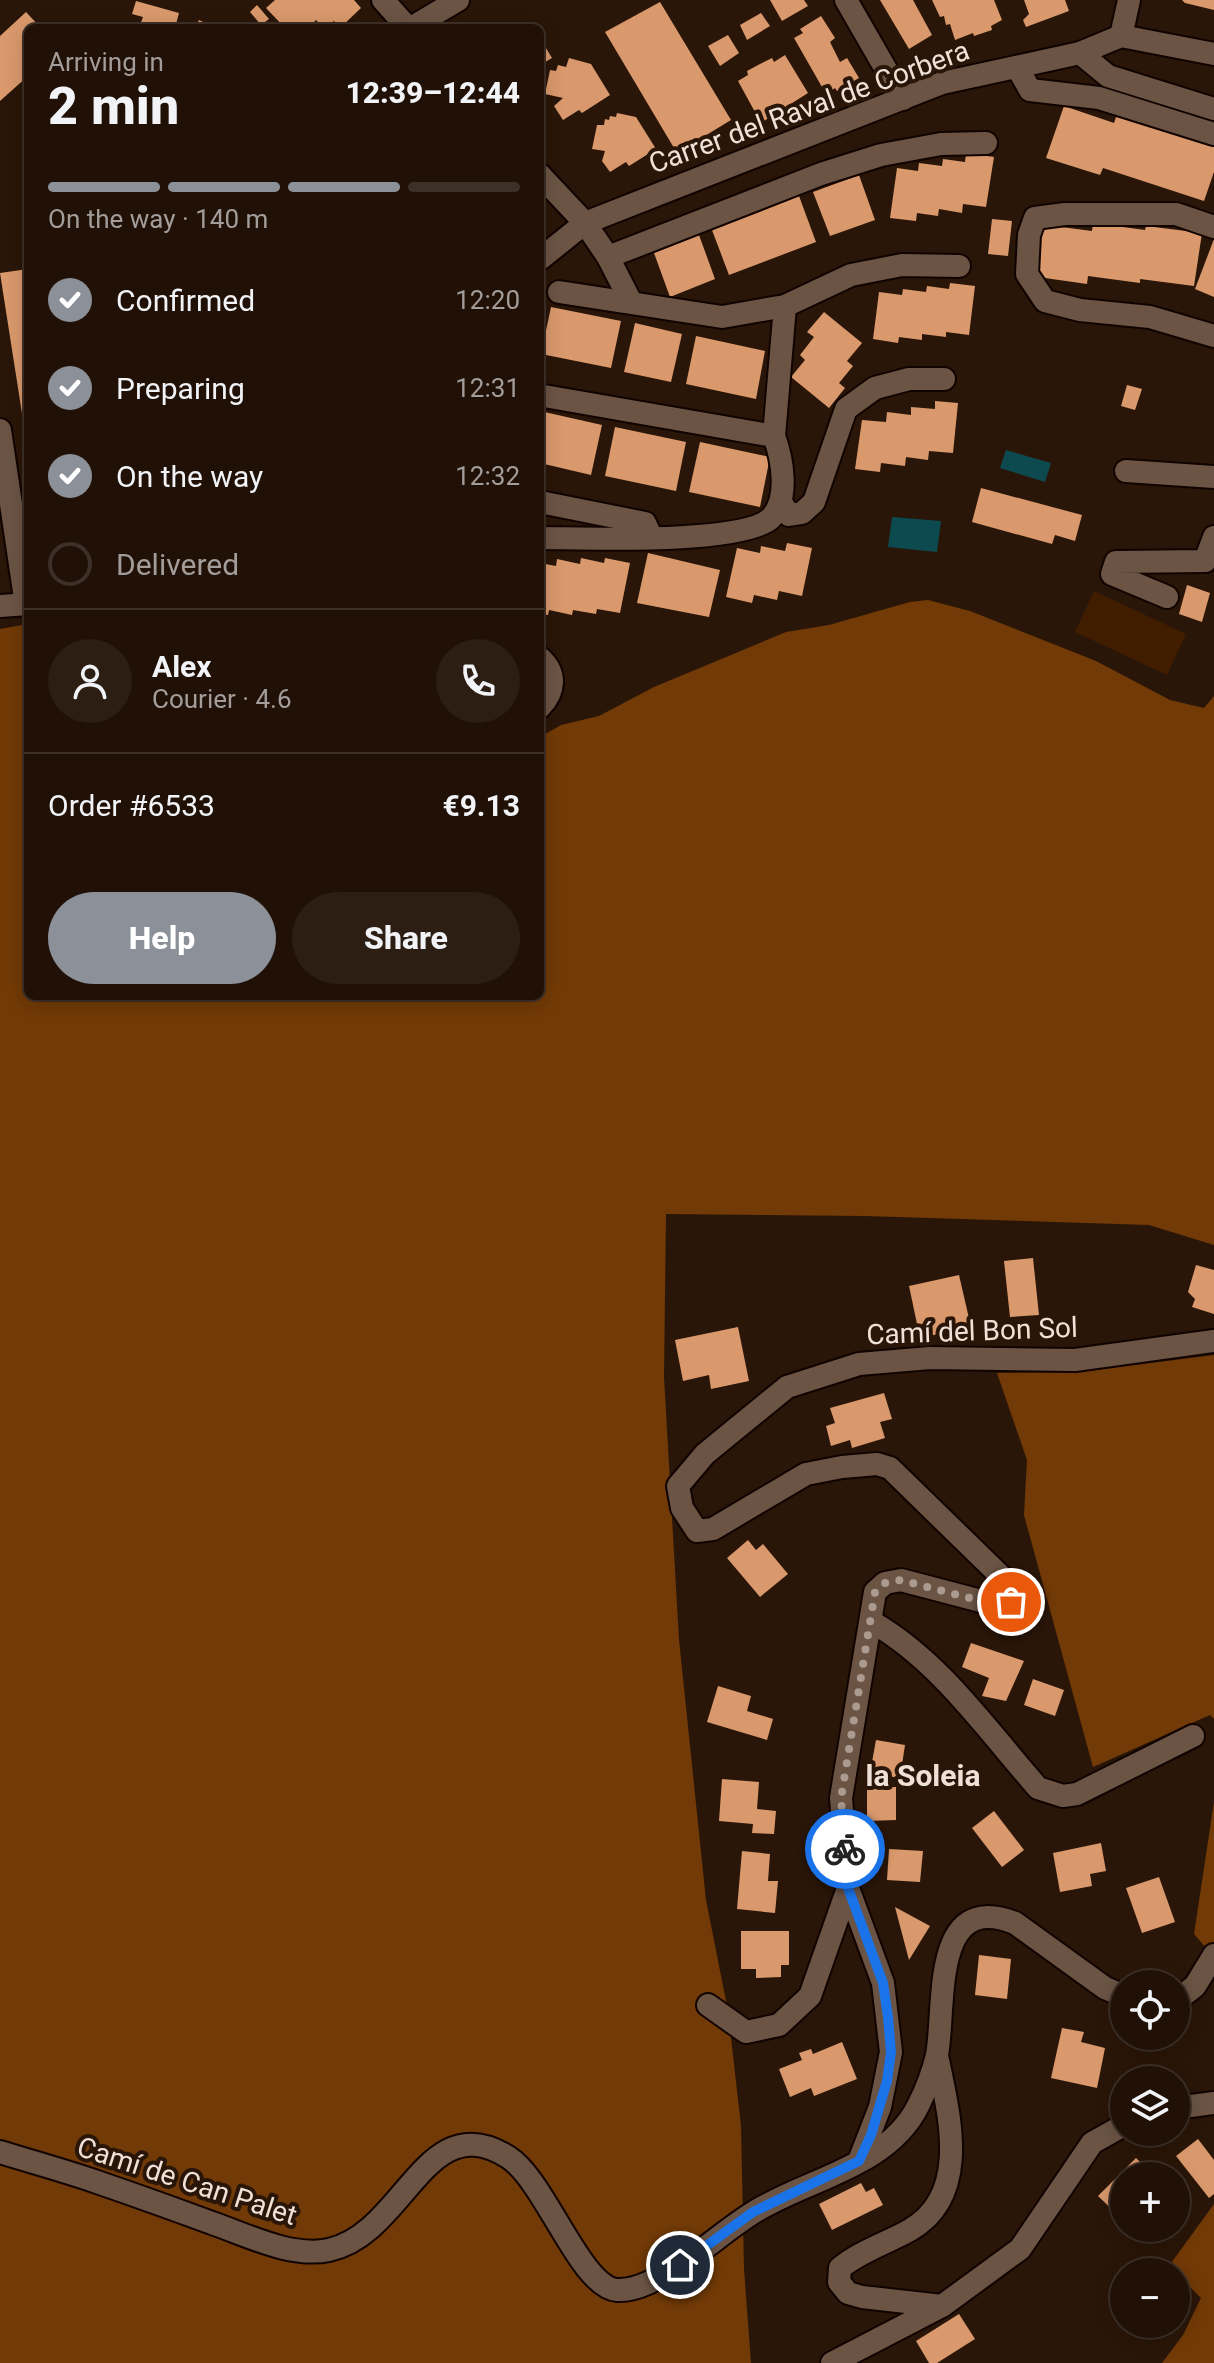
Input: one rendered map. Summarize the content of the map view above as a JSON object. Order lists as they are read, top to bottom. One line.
{"streets":{"street":["Carrer del Raval de Corbera","Camí del Bon Sol","Camí de Can Palet"]},"districts":["la Soleia"],"page":{"heading":["2 min","Arriving in","12:39–12:44"],"panel":["Alex","Courier · 4.6","Order #6533","€9.13"],"bar":"On the way · 140 m","list":[["Confirmed","12:20"],["Preparing","12:31"],["On the way","12:32"],"Delivered"],"buttons":["Help","Share"],"map_buttons":["+","−"]}}
